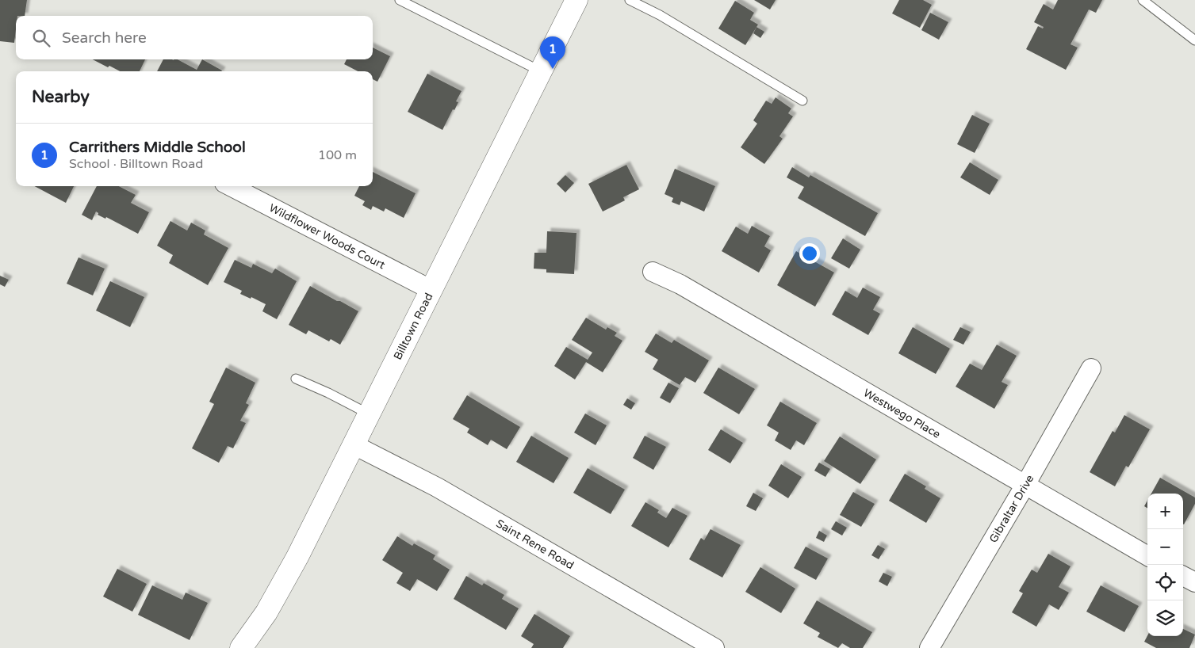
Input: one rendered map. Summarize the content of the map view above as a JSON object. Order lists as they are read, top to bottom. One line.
{"streets":{"main road":["Billtown Road"],"street":["Wildflower Woods Court","Westwego Place","Gibraltar Drive","Saint Rene Road"]},"crossings":[["Wildflower Woods Court","Billtown Road"],["Billtown Road","Saint Rene Road"],["Westwego Place","Gibraltar Drive"]],"page":{"search":"Search here","pins":"1","heading":"Nearby","list":[{"mark":"1","name":"Carrithers Middle School","note":"School · Billtown Road","value":"100 m"}],"map_buttons":["+","−"]}}
